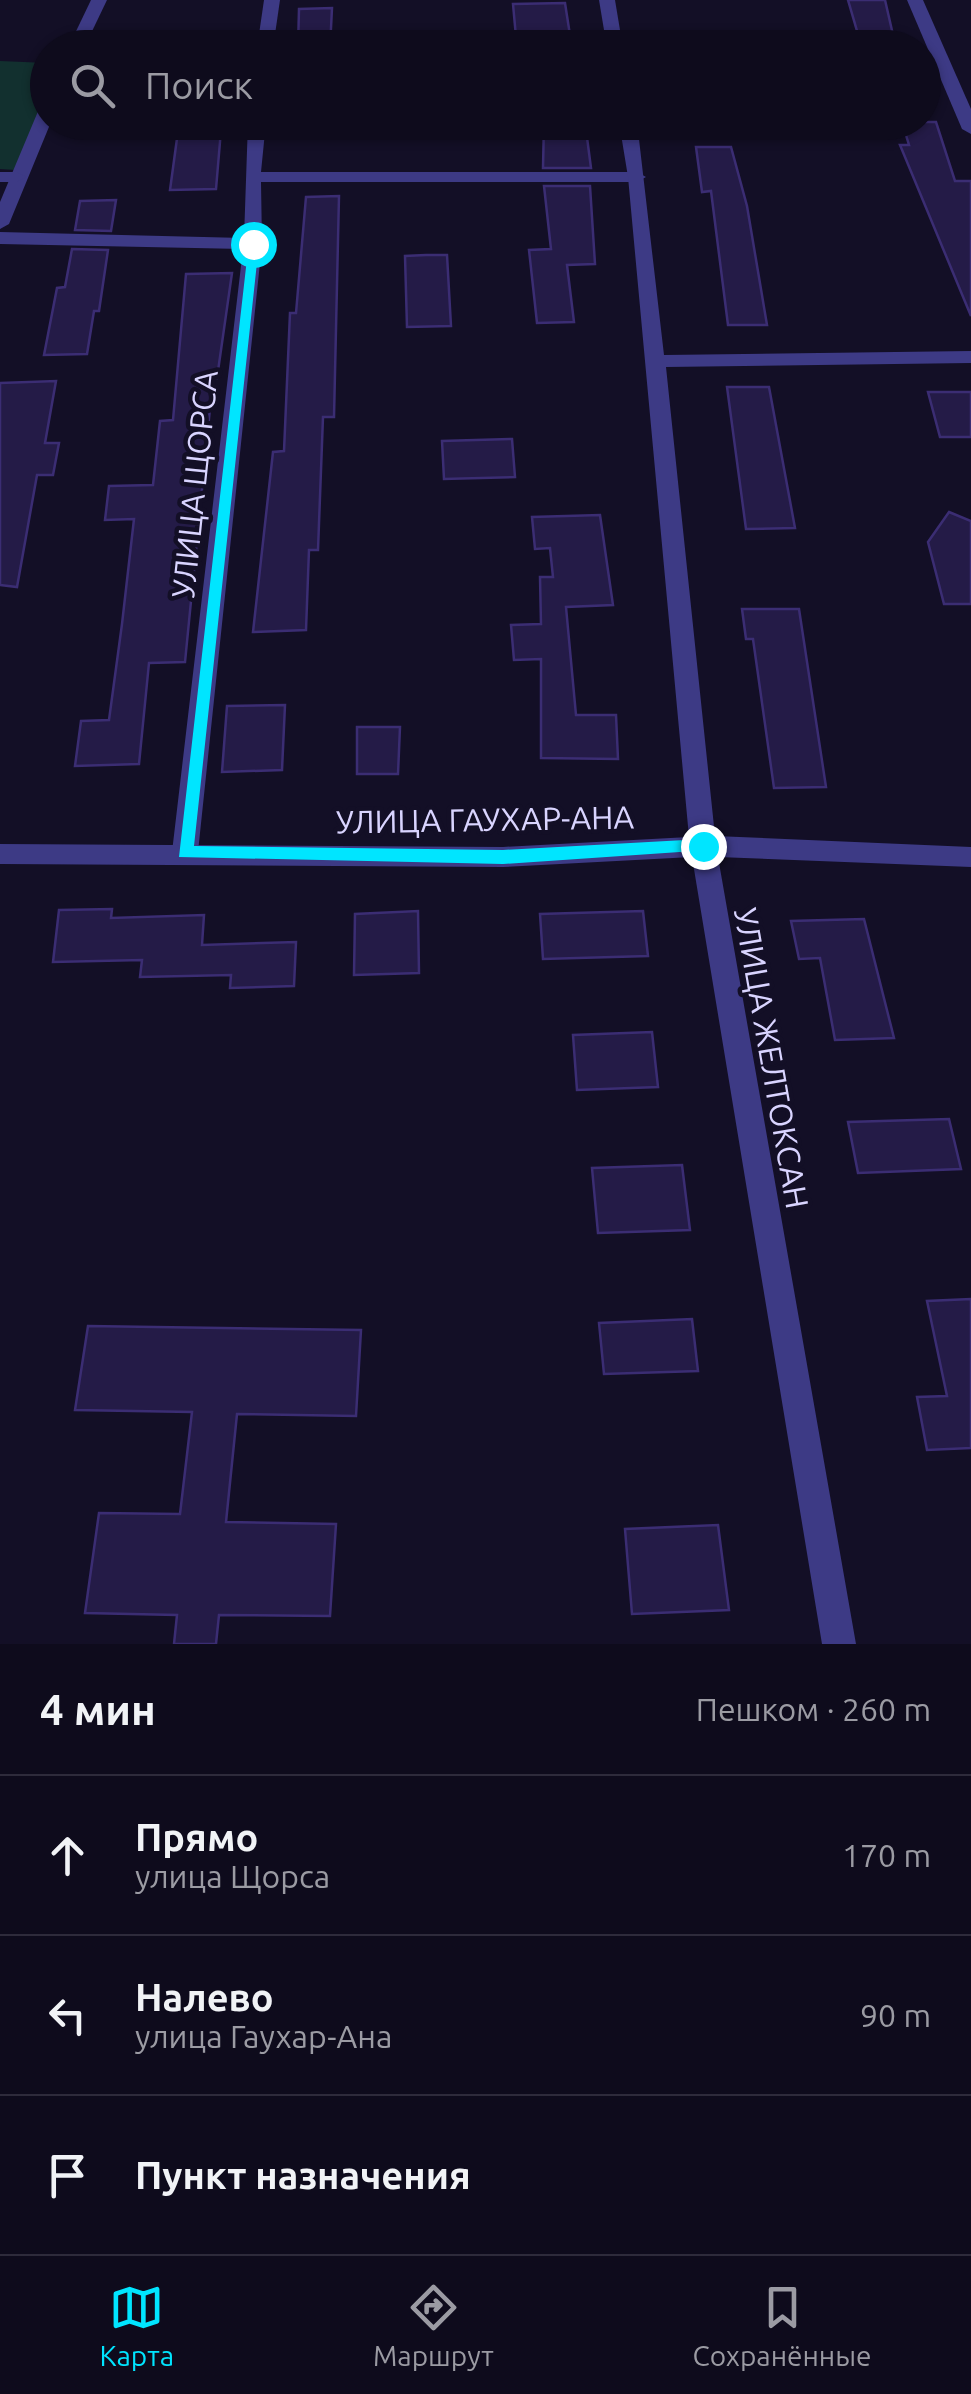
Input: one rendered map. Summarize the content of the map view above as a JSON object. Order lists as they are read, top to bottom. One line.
{"streets":{"street":["УЛИЦА ЩОРСА","УЛИЦА ГАУХАР-АНА","УЛИЦА ЖЕЛТОКСАН"]},"crossings":[["УЛИЦА ЩОРСА","УЛИЦА ГАУХАР-АНА"],["УЛИЦА ГАУХАР-АНА","УЛИЦА ЖЕЛТОКСАН"]],"page":{"search":"Поиск","heading":["4 мин","Пешком · 260 m"],"list":[["Прямо","улица Щорса","170 m"],["Налево","улица Гаухар-Ана","90 m"],"Пункт назначения"],"nav":["Карта","Маршрут","Сохранённые"]}}
